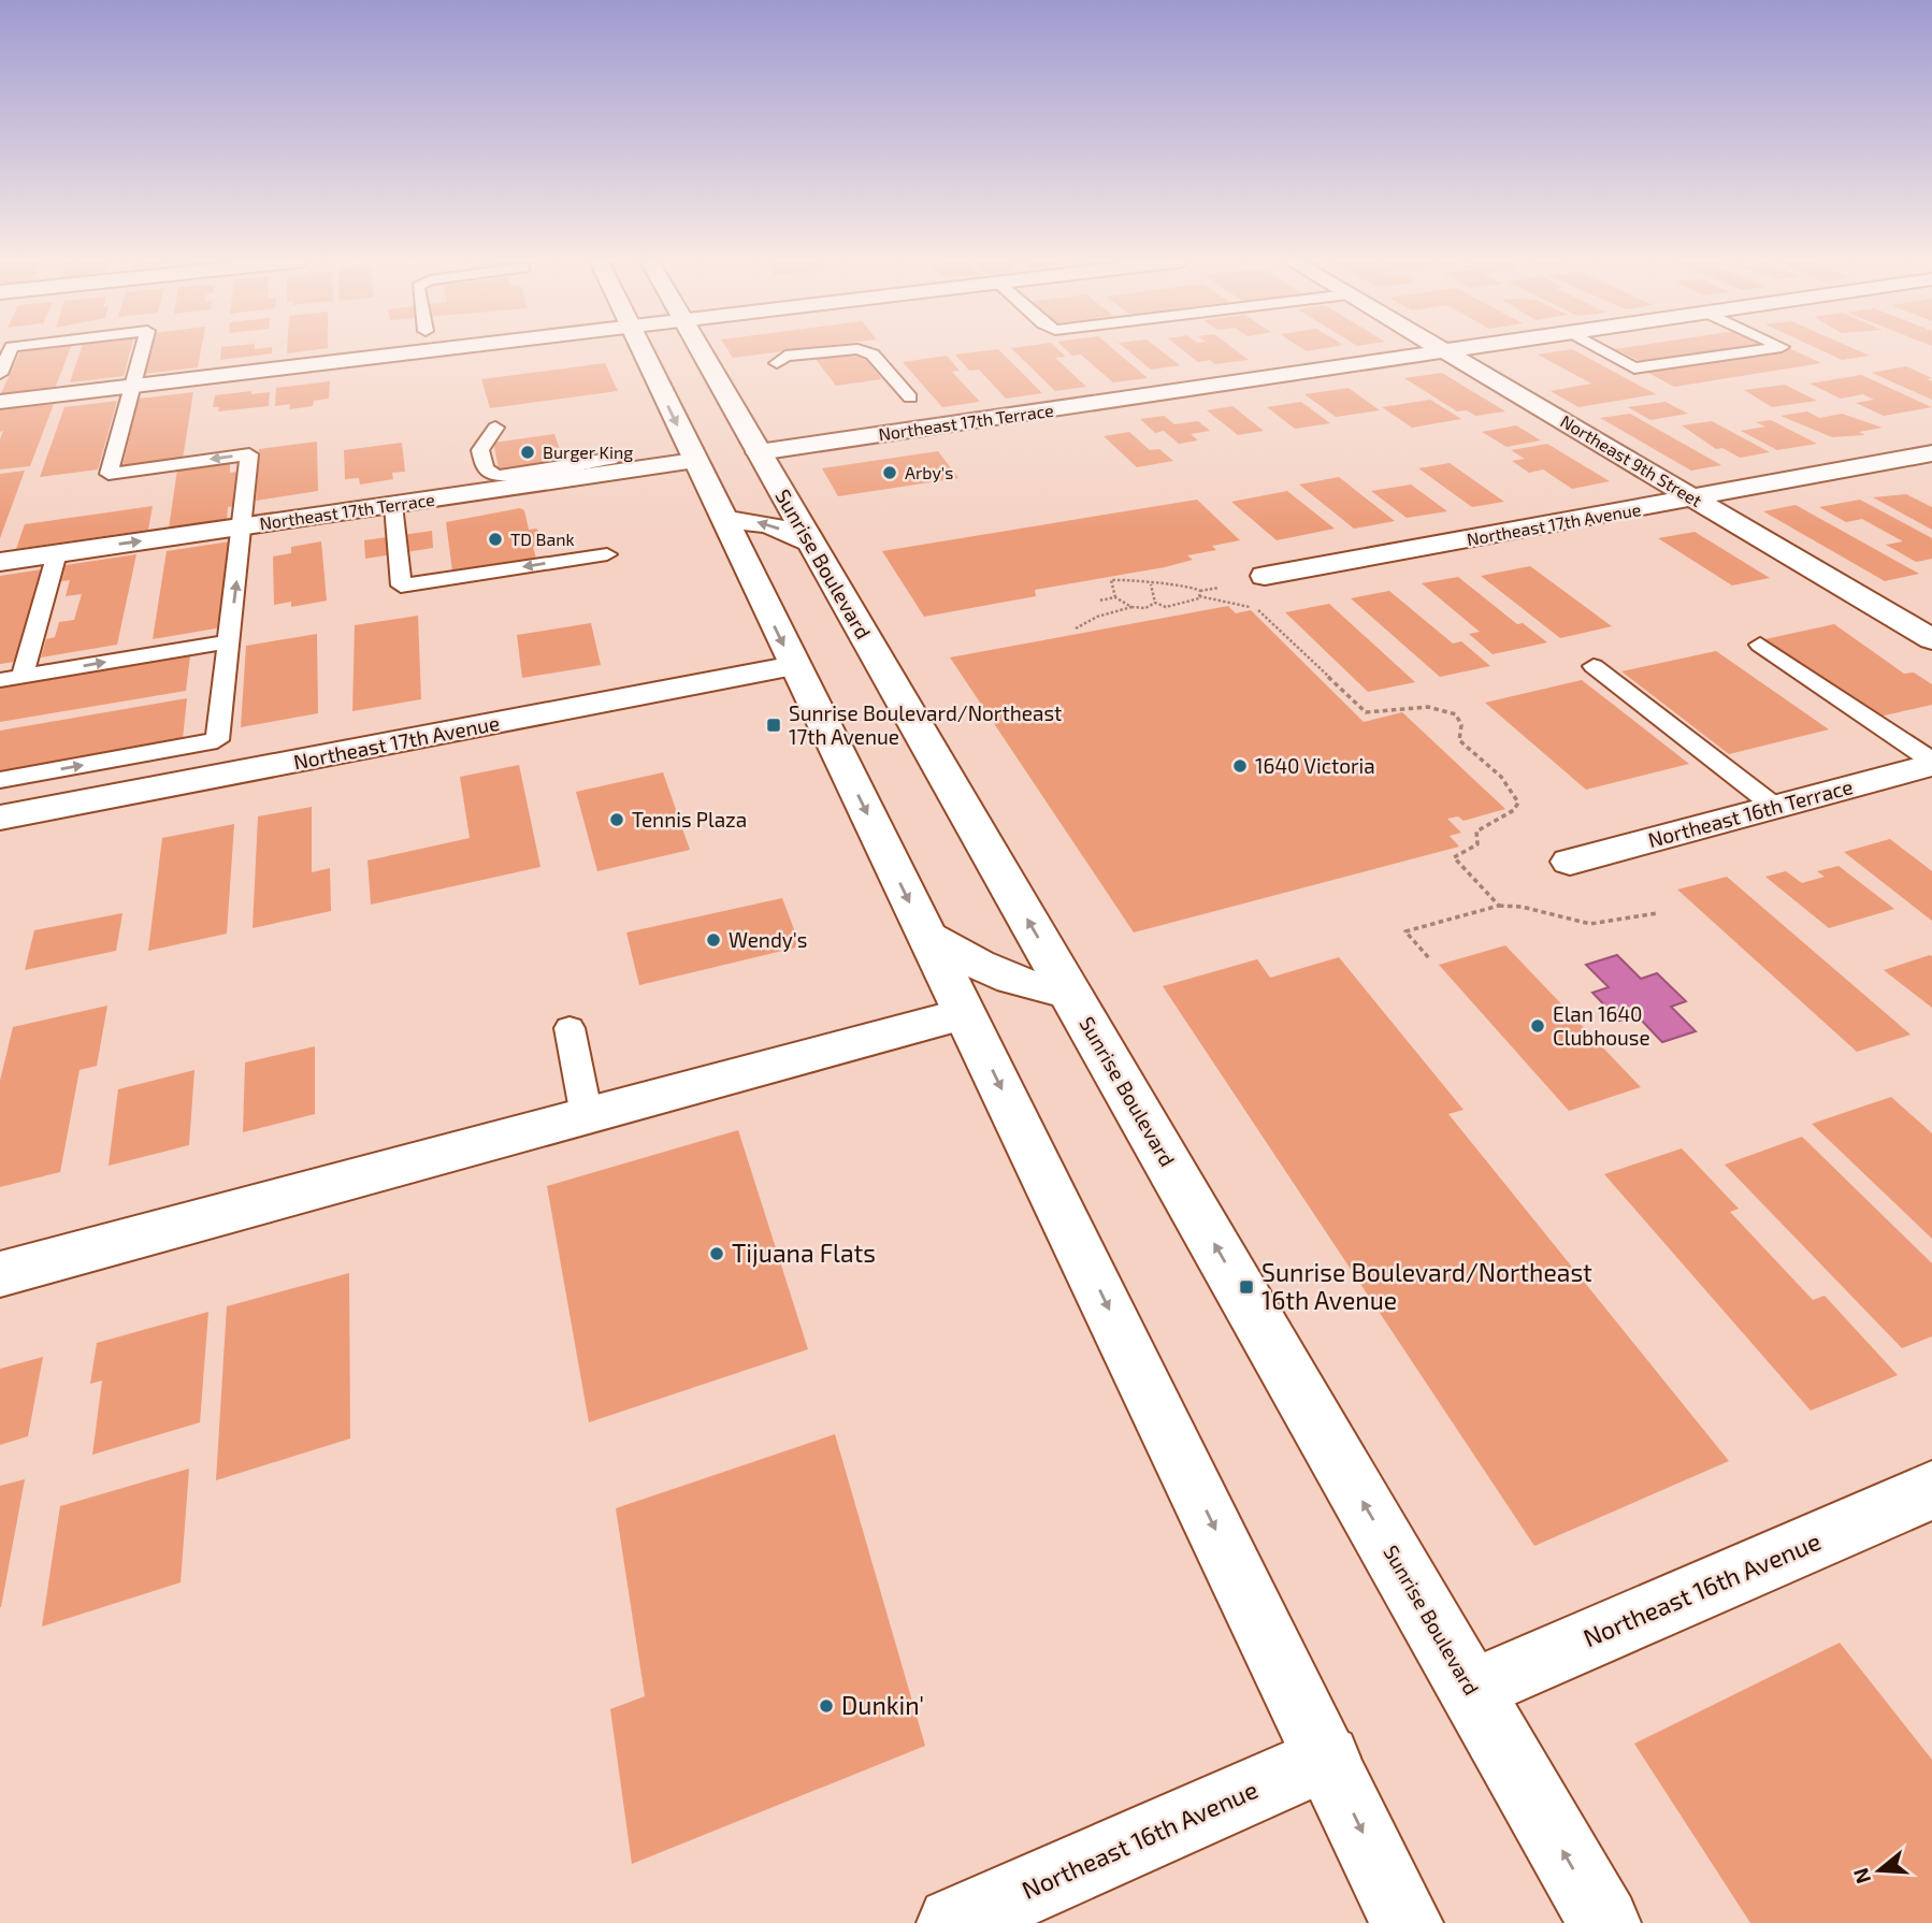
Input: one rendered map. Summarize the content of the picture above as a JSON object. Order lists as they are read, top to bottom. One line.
{"streets":{"street":["Northeast 17th Terrace","Northeast 9th Street","Northeast 17th Avenue","Sunrise Boulevard","Northeast 16th Terrace","Northeast 16th Avenue"]},"crossings":[["Northeast 17th Terrace","Northeast 9th Street"],["Northeast 17th Terrace","Sunrise Boulevard"],["Northeast 9th Street","Northeast 17th Avenue"],["Sunrise Boulevard","Northeast 16th Avenue"]],"places":{"other":["Burger King","Arby's","TD Bank","1640 Victoria","Tennis Plaza","Wendy's","Elan 1640 Clubhouse","Tijuana Flats","Dunkin'"],"transit":["Sunrise Boulevard/Northeast 17th Avenue","Sunrise Boulevard/Northeast 16th Avenue"]},"north":"left"}
